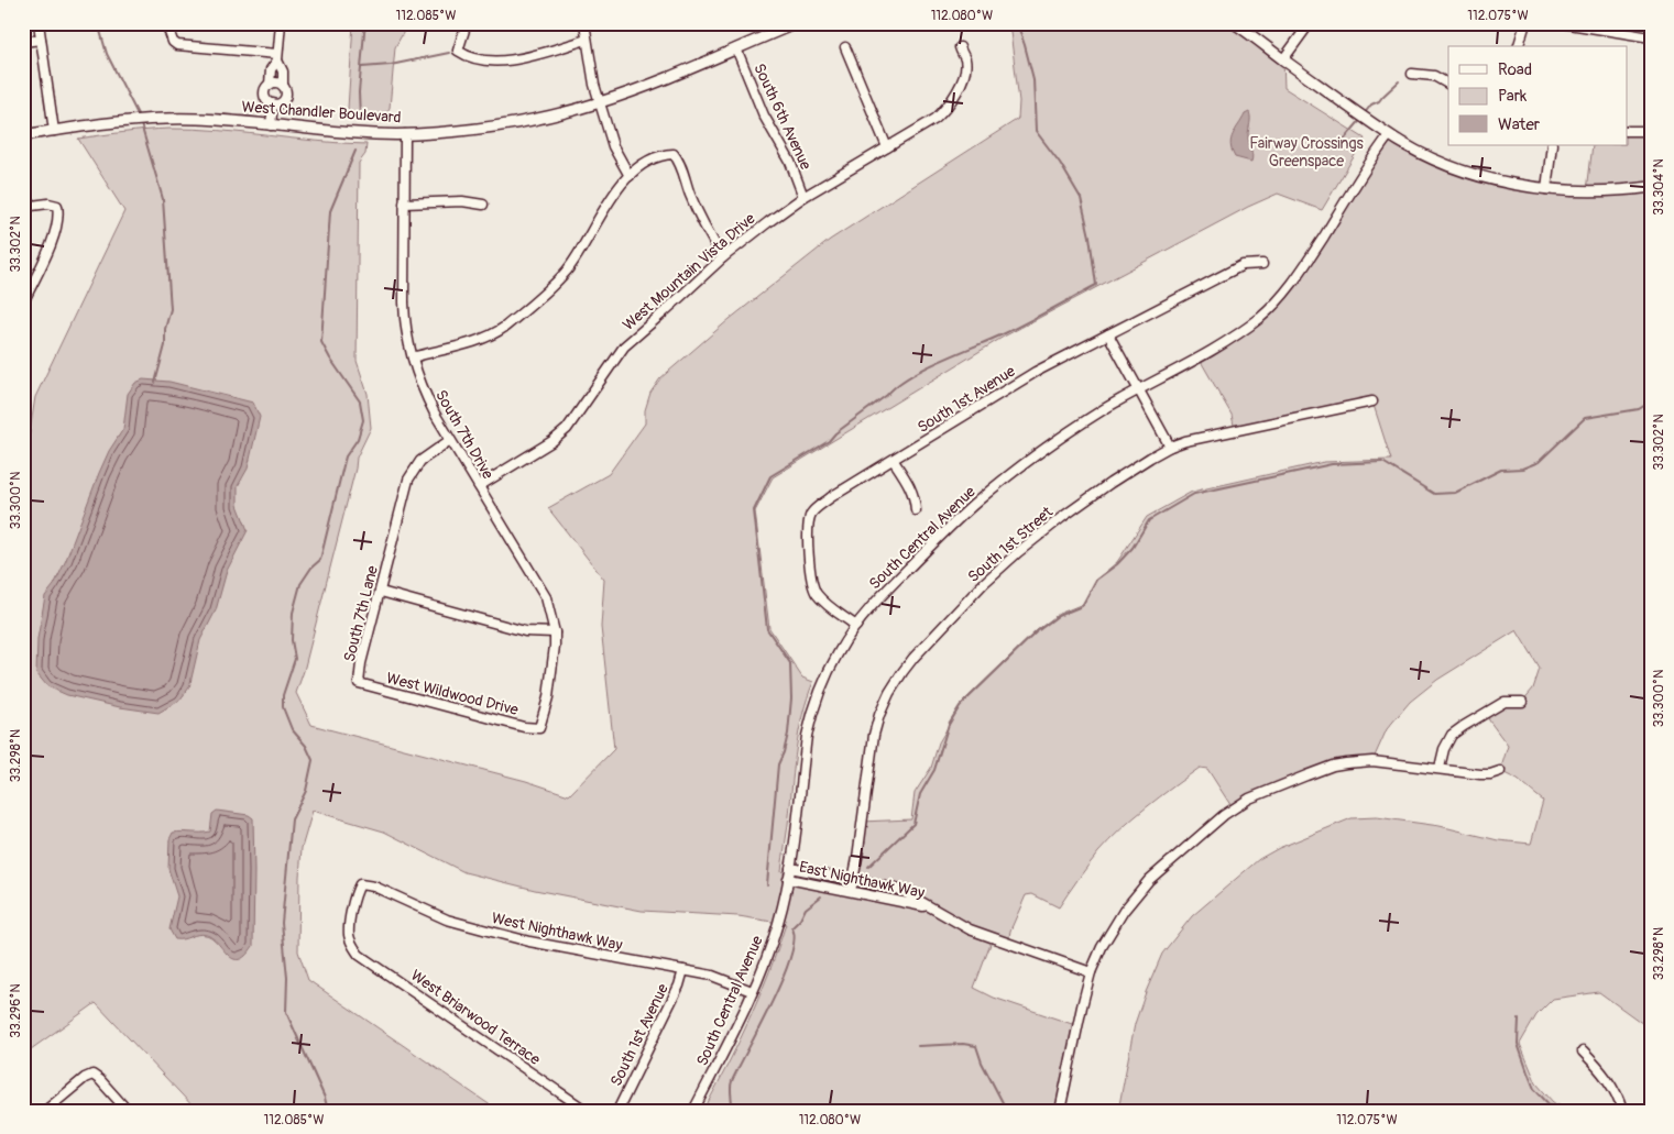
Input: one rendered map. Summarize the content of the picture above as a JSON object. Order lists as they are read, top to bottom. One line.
{"streets":{"main road":["West Chandler Boulevard"],"street":["South 6th Avenue","West Mountain Vista Drive","South 1st Avenue","South 7th Drive","South Central Avenue","South 1st Street","South 7th Lane","West Wildwood Drive","East Nighthawk Way","West Nighthawk Way","West Briarwood Terrace"]},"crossings":[["West Chandler Boulevard","South 6th Avenue"],["West Chandler Boulevard","South 7th Drive"],["South 6th Avenue","West Mountain Vista Drive"],["West Mountain Vista Drive","South 7th Drive"],["South 1st Avenue","South Central Avenue"],["South 1st Avenue","West Nighthawk Way"],["South 7th Drive","South 7th Lane"],["South 7th Drive","West Wildwood Drive"],["South Central Avenue","East Nighthawk Way"],["South Central Avenue","West Nighthawk Way"],["South 1st Street","East Nighthawk Way"],["South 7th Lane","West Wildwood Drive"],["West Nighthawk Way","West Briarwood Terrace"]],"parks":["Fairway Crossings Greenspace"],"legend":["Road","Park","Water"],"coordinates":["112.085°W","112.080°W","112.075°W","33.304°N","33.302°N","33.300°N","33.298°N","33.296°N"]}
